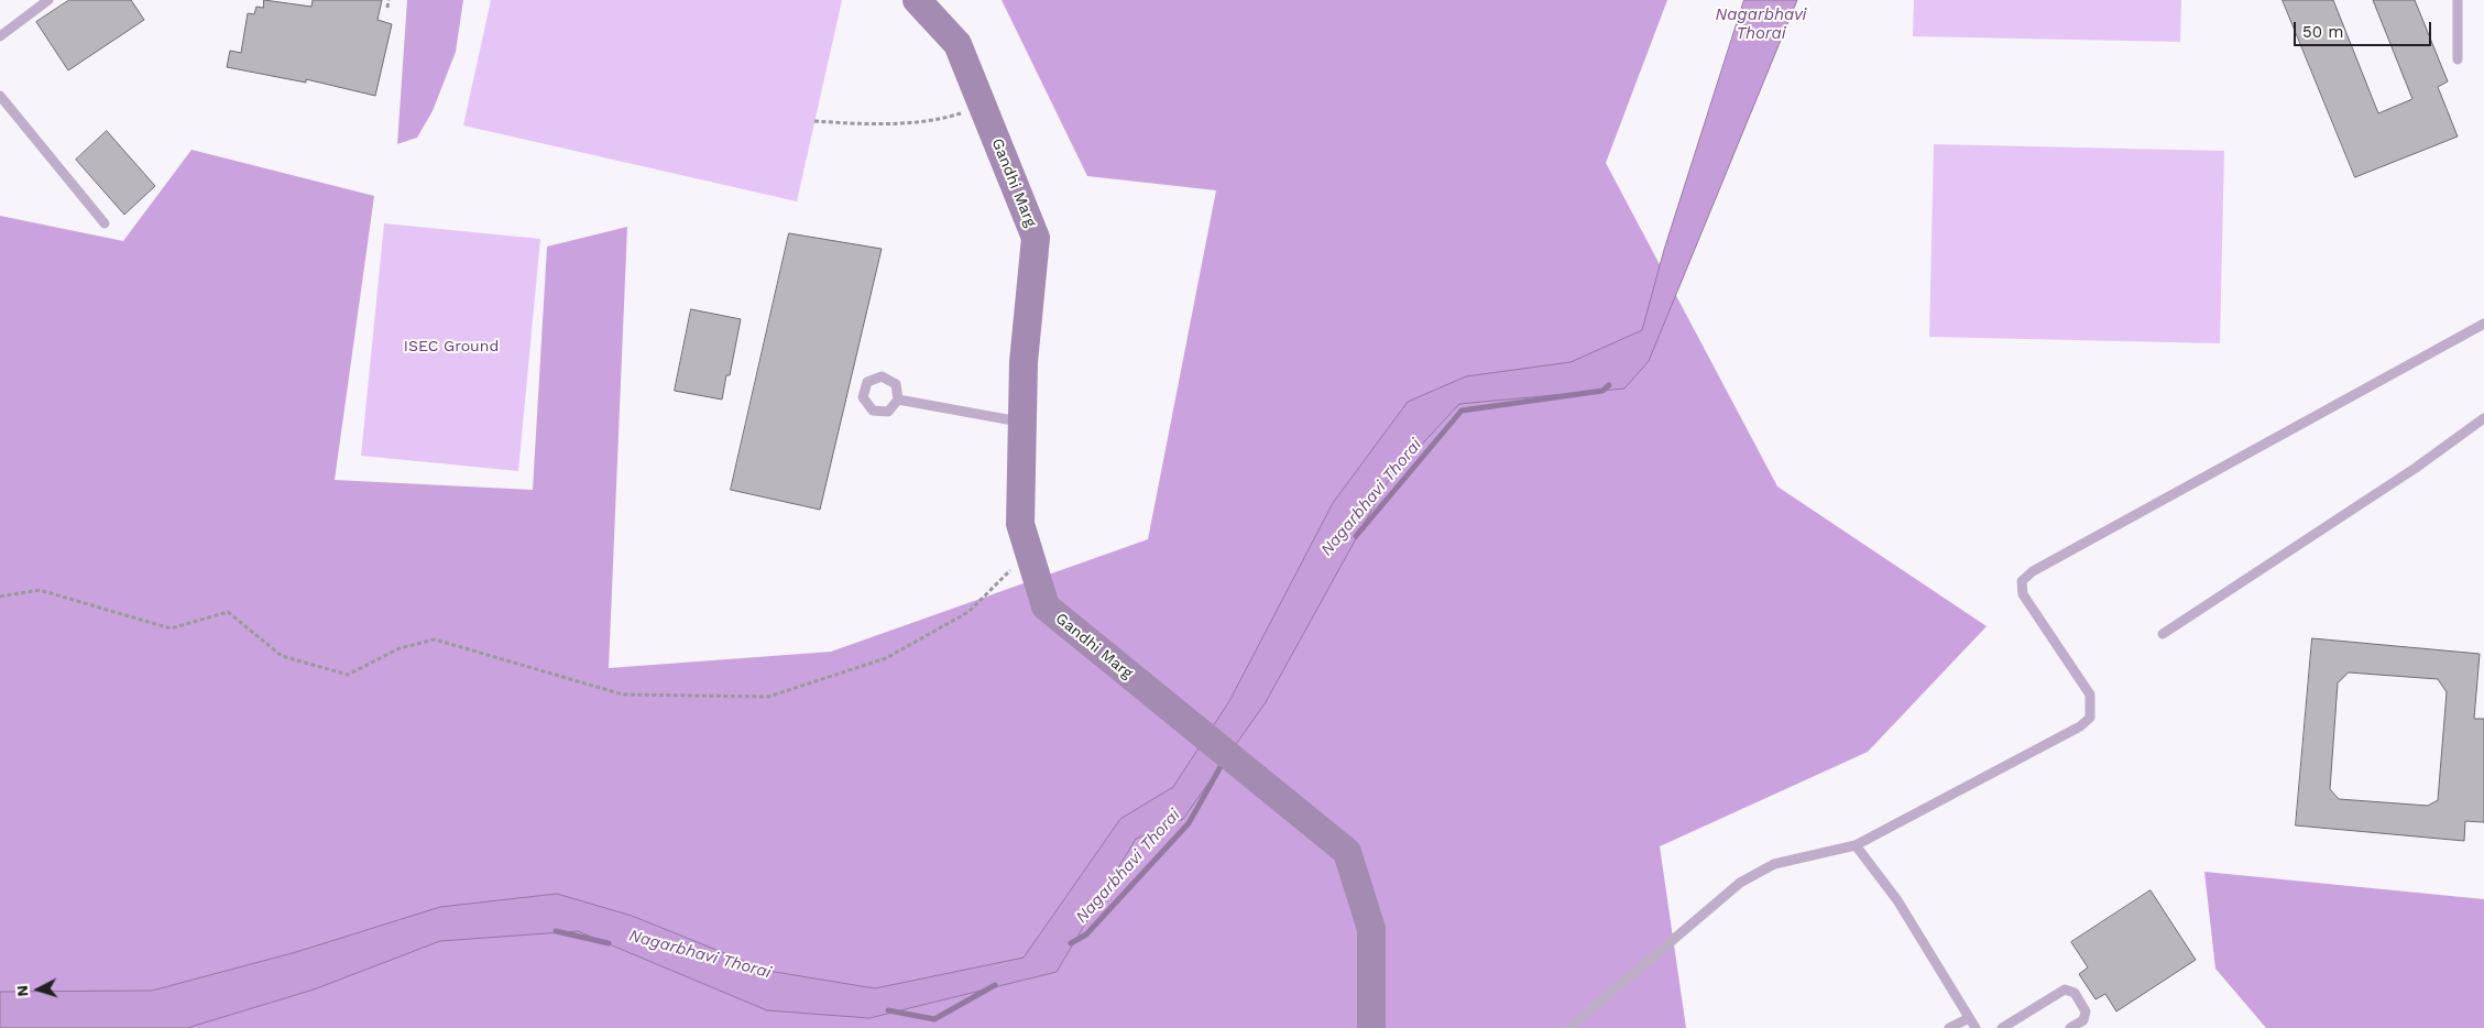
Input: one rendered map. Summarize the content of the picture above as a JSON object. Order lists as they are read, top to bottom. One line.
{"streets":{"main road":["Gandhi Marg"]},"water":["Nagarbhavi Thorai"],"parks":["ISEC Ground"],"scale_bar":"50 m","north":"left"}
